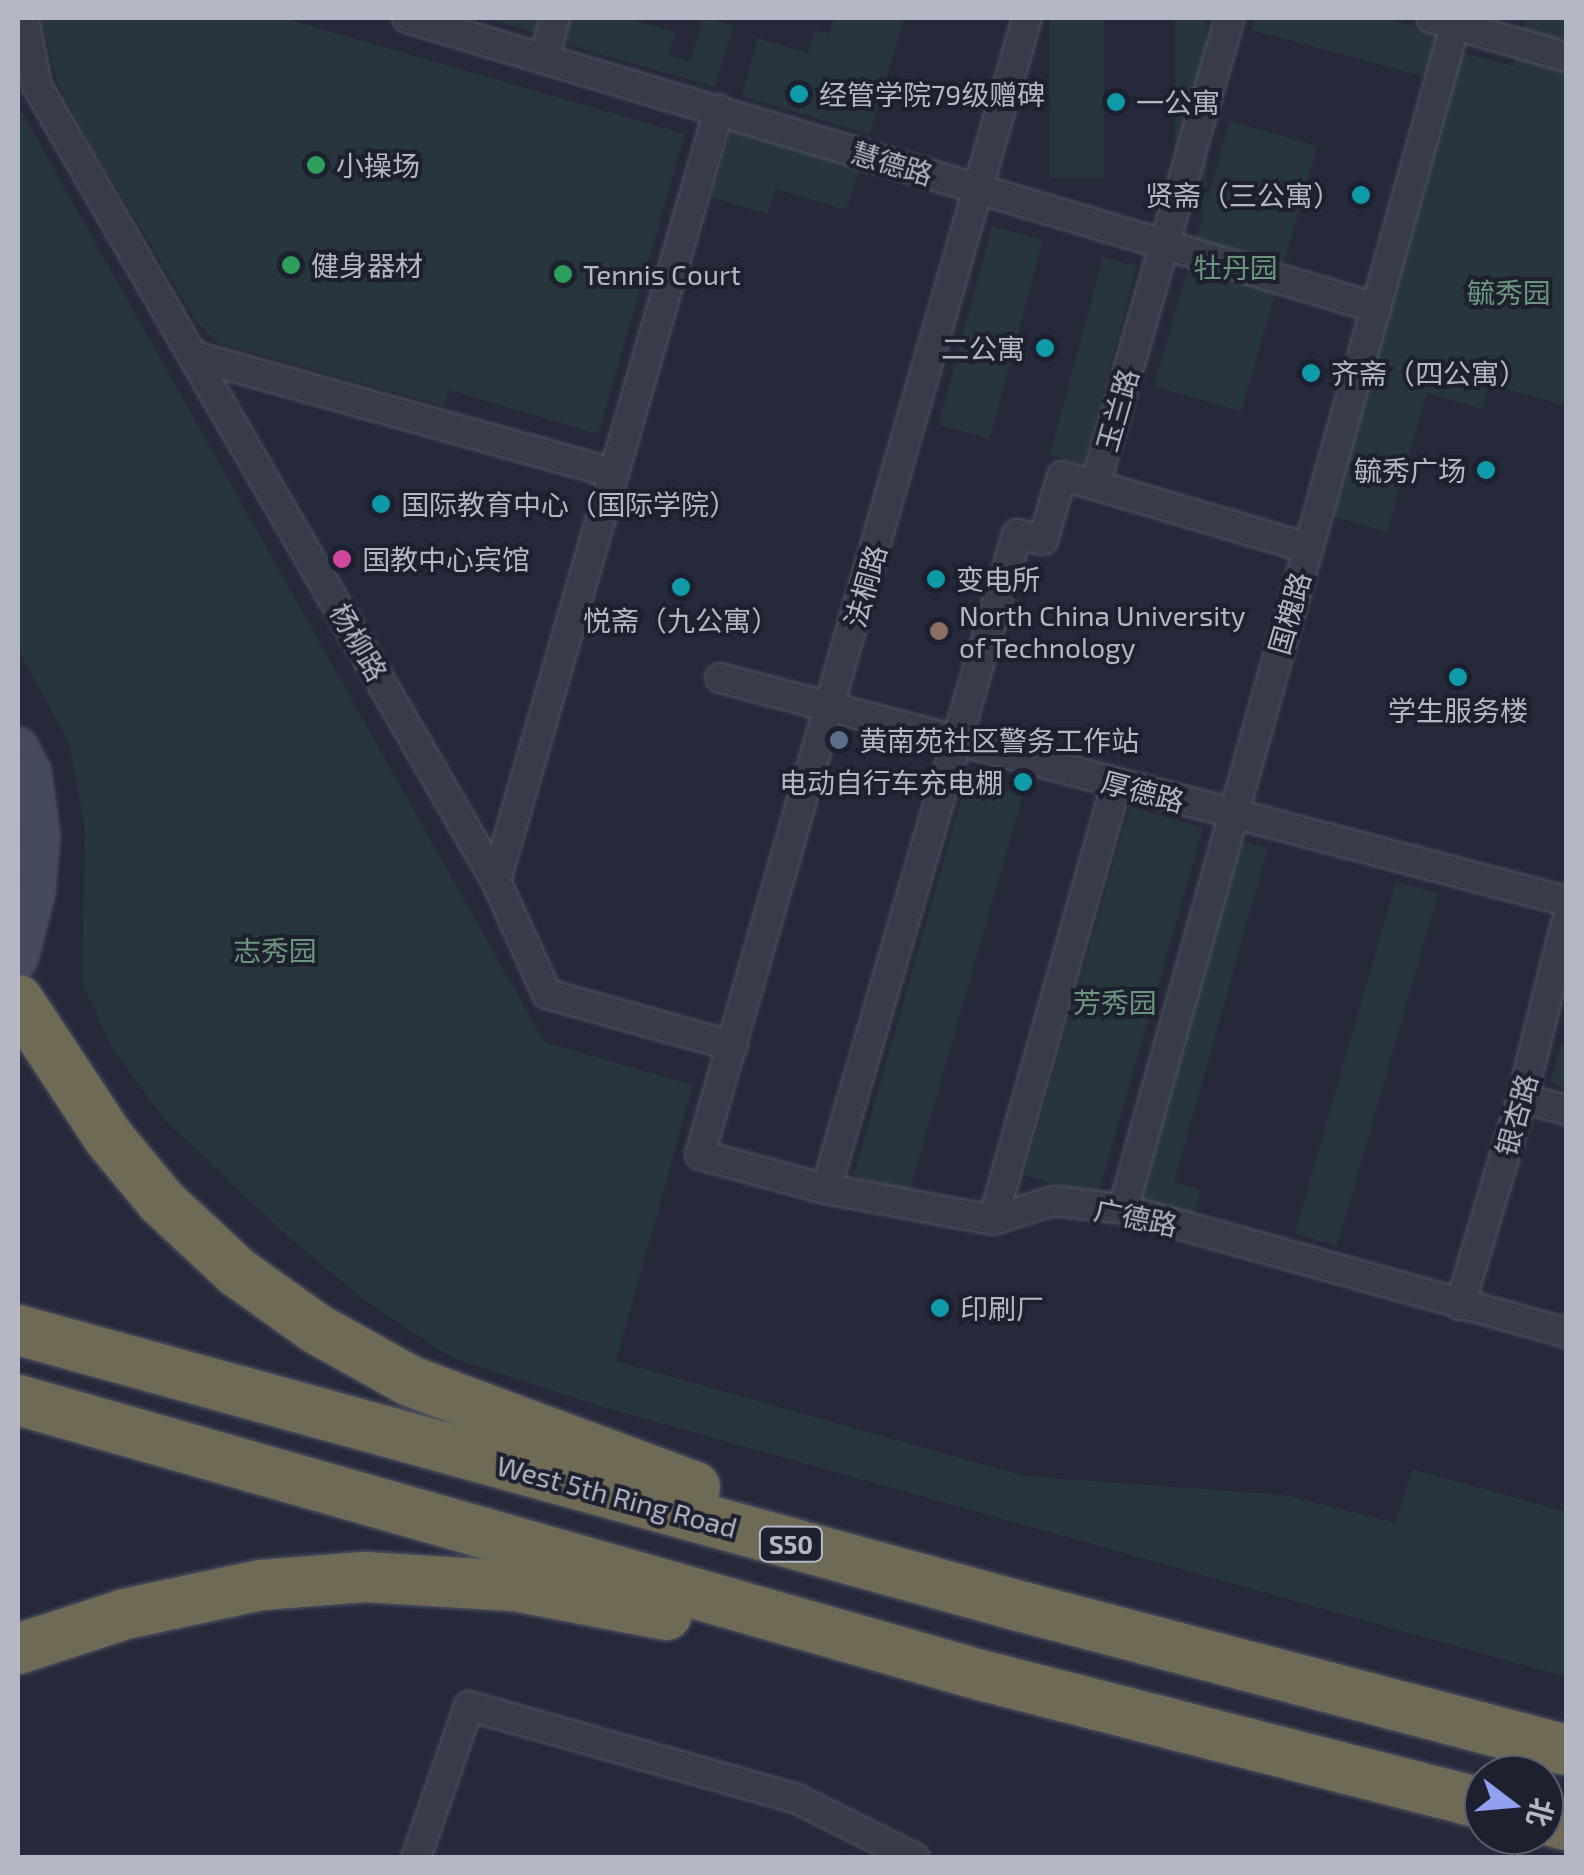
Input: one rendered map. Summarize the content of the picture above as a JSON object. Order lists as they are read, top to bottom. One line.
{"streets":{"highway":["West 5th Ring Road","S50"],"street":["慧德路","玉兰路","法桐路","国槐路","杨柳路","厚德路","银杏路","广德路"]},"crossings":[["慧德路","玉兰路"],["慧德路","法桐路"],["慧德路","国槐路"],["玉兰路","厚德路"],["玉兰路","广德路"],["法桐路","杨柳路"],["法桐路","厚德路"],["法桐路","广德路"],["国槐路","厚德路"],["国槐路","广德路"],["银杏路","广德路"]],"parks":["牡丹园","毓秀园","志秀园","芳秀园"],"places":["经管学院79级赠碑","一公寓","小操场","贤斋（三公寓）","健身器材","Tennis Court","二公寓","齐斋（四公寓）","毓秀广场","国际教育中心（国际学院）","国教中心宾馆","变电所","悦斋（九公寓）","North China University of Technology","学生服务楼","黄南苑社区警务工作站","电动自行车充电棚","印刷厂"],"north":"right"}
